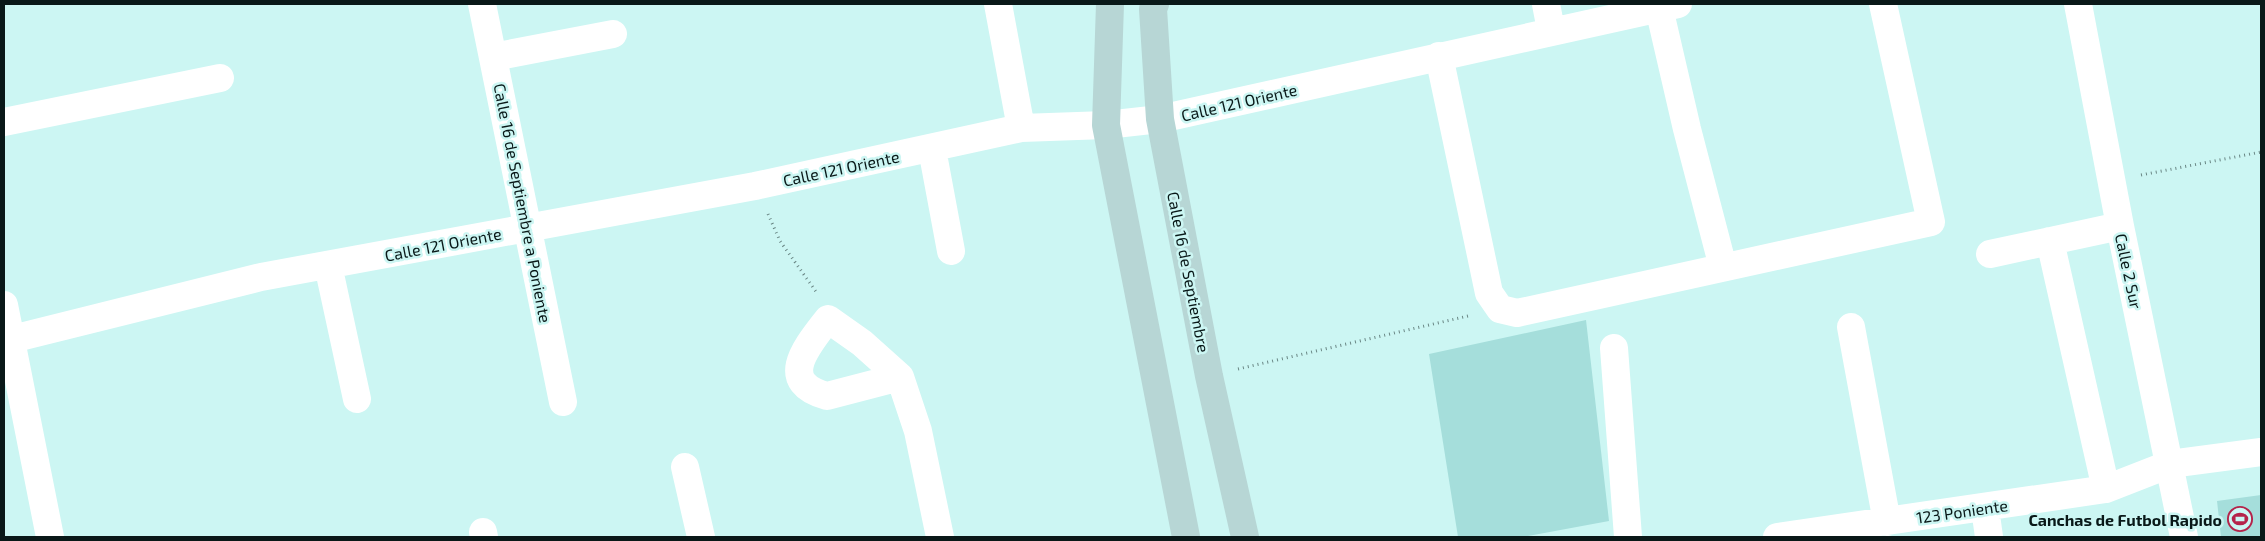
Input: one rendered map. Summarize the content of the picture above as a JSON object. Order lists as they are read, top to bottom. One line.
{"streets":{"main road":["Calle 16 de Septiembre"],"street":["Calle 121 Oriente","Calle 16 de Septiembre a Poniente","Calle 2 Sur","123 Poniente"]},"crossings":[["Calle 121 Oriente","Calle 16 de Septiembre a Poniente"],["Calle 121 Oriente","Calle 16 de Septiembre"],["Calle 2 Sur","123 Poniente"]],"places":{"sports":["Canchas de Futbol Rapido"]}}
